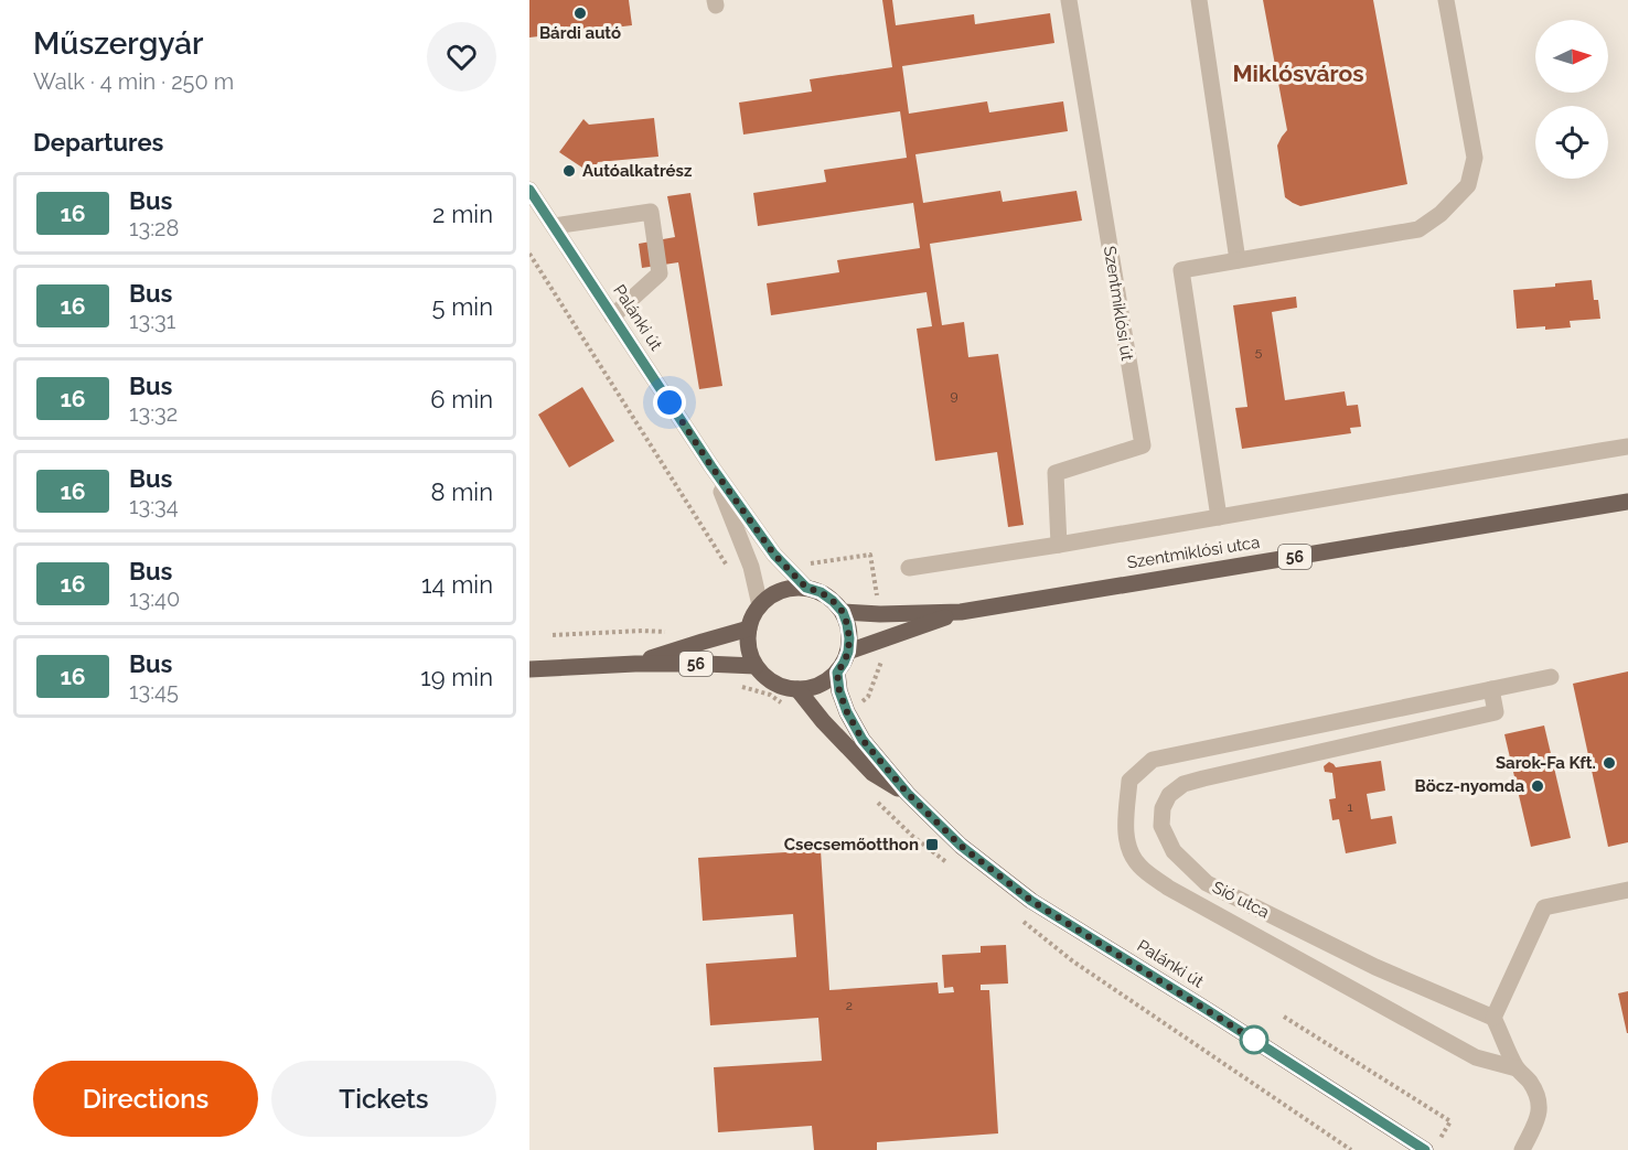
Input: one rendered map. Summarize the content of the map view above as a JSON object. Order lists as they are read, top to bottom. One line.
{"streets":{"main road":["Palánki út","Szentmiklósi utca","56"],"street":["Szentmiklósi út","Sió utca"]},"crossings":[["Palánki út","56"],["Szentmiklósi utca","56"]],"districts":["Miklósváros"],"places":{"other":["Bárdi autó","Autóalkatrész","Sarok-Fa Kft.","Böcz-nyomda"],"transit":["Csecsemőotthon"]},"lines":["bus line 16"],"house_numbers":["5","9","1","2"],"north":"right","page":{"heading":[["Műszergyár","Walk · 4 min · 250 m"],"Departures"],"list":[{"mark":"16","name":"Bus","note":"13:28","value":"2 min"},{"mark":"16","name":"Bus","note":"13:31","value":"5 min"},{"mark":"16","name":"Bus","note":"13:32","value":"6 min"},{"mark":"16","name":"Bus","note":"13:34","value":"8 min"},{"mark":"16","name":"Bus","note":"13:40","value":"14 min"},{"mark":"16","name":"Bus","note":"13:45","value":"19 min"}],"buttons":["Directions","Tickets"]}}
